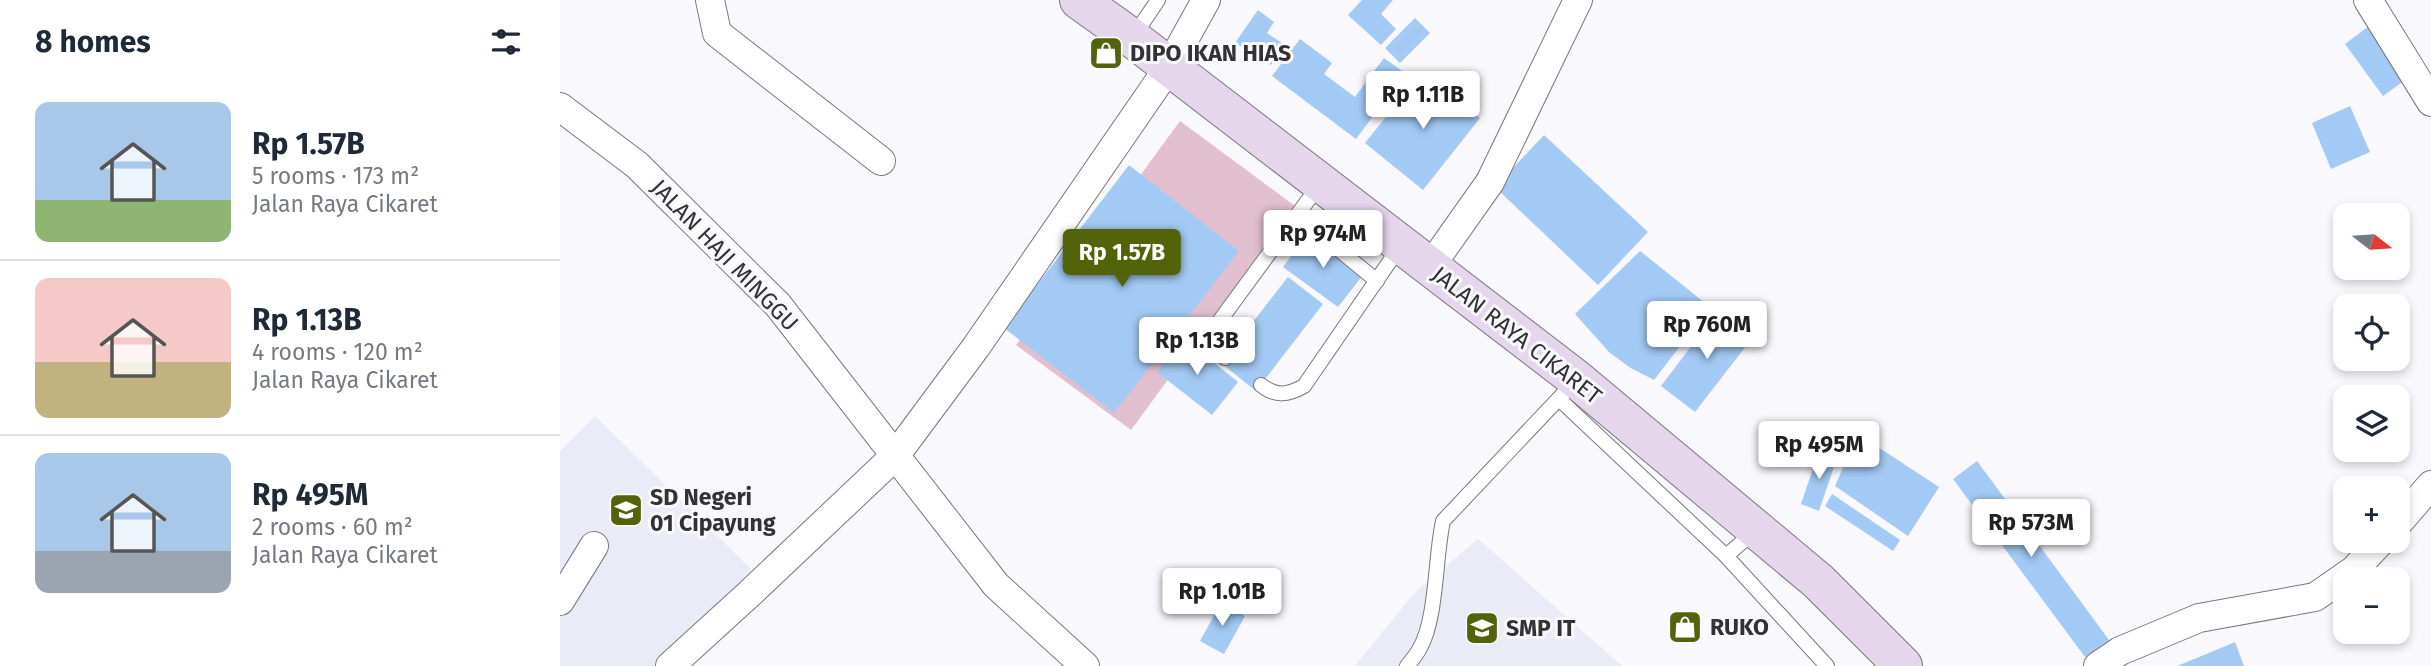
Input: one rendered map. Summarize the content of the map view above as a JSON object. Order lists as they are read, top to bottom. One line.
{"streets":{"main road":["JALAN RAYA CIKARET"],"street":["JALAN HAJI MINGGU"]},"places":{"shop":["DIPO IKAN HIAS","RUKO"],"school or university":["SD Negeri 01 Cipayung","SMP IT"]},"north":"right","page":{"heading":"8 homes","price":["Rp 1.11B","Rp 974M","Rp 1.57B","Rp 760M","Rp 1.13B","Rp 495M","Rp 573M","Rp 1.01B"],"list":[{"name":"Rp 1.57B","note":"5 rooms · 173 m² · Jalan Raya Cikaret"},{"name":"Rp 1.13B","note":"4 rooms · 120 m² · Jalan Raya Cikaret"},{"name":"Rp 495M","note":"2 rooms · 60 m² · Jalan Raya Cikaret"}],"map_buttons":["+","−"]}}
